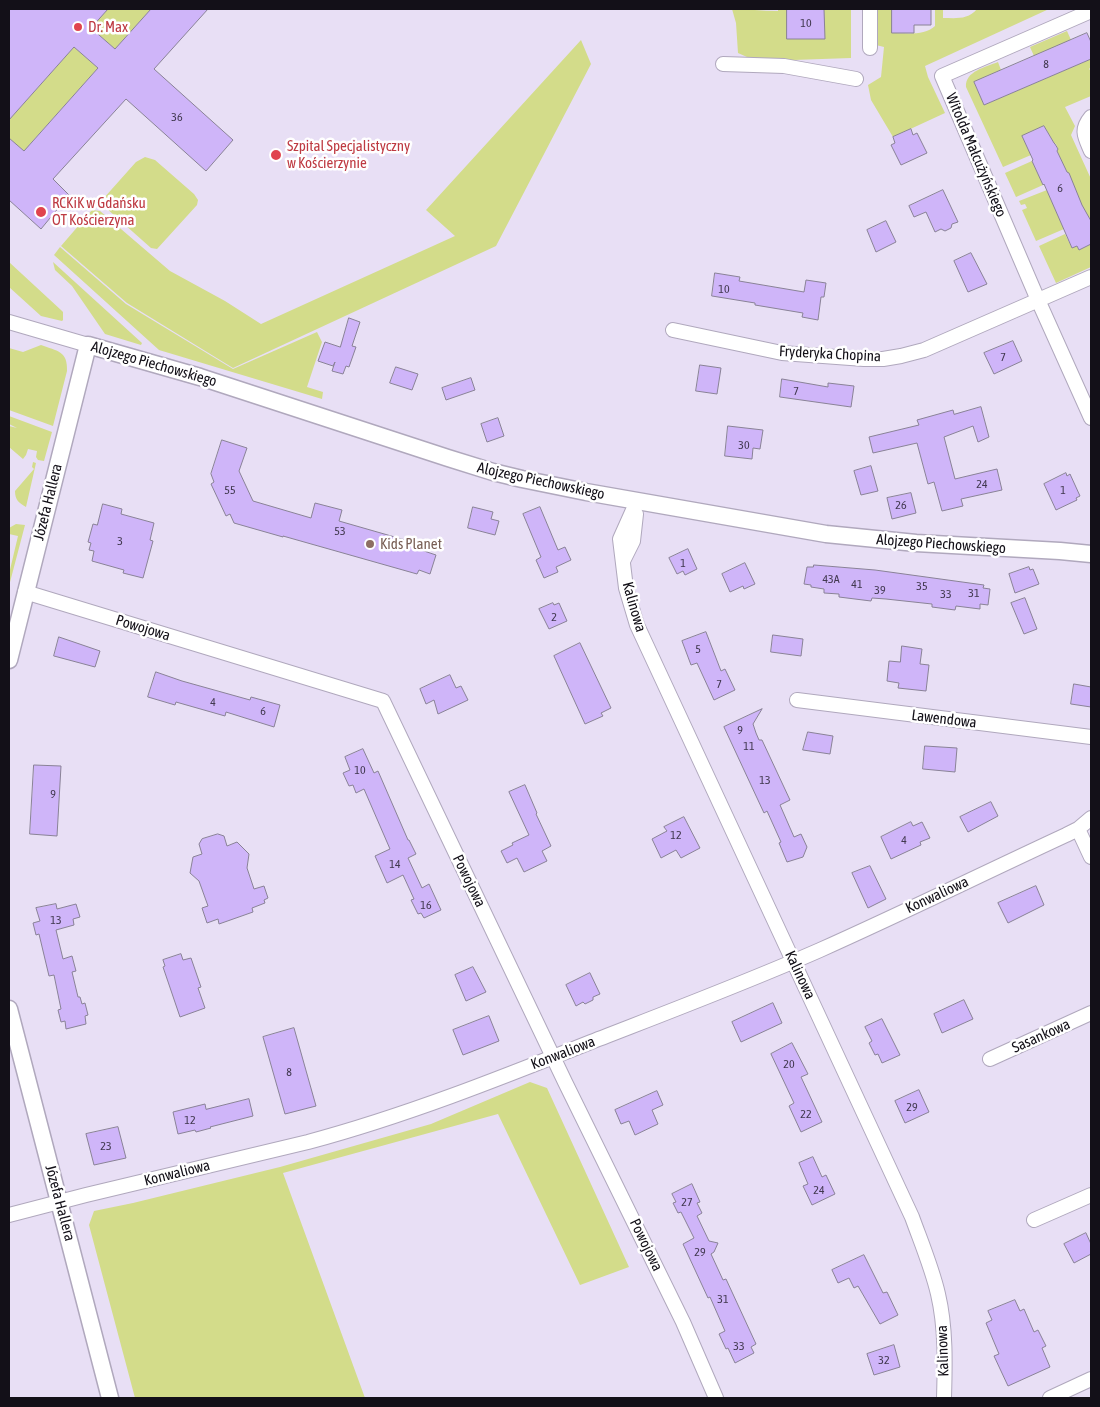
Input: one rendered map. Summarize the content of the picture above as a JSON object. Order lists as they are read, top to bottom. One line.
{"streets":{"street":["Witolda Małcużyńskiego","Fryderyka Chopina","Alojzego Piechowskiego","Józefa Hallera","Kalinowa","Powojowa","Lawendowa","Konwaliowa","Sasankowa"]},"crossings":[["Witolda Małcużyńskiego","Fryderyka Chopina"],["Alojzego Piechowskiego","Józefa Hallera"],["Alojzego Piechowskiego","Kalinowa"],["Józefa Hallera","Powojowa"],["Józefa Hallera","Konwaliowa"],["Kalinowa","Konwaliowa"],["Powojowa","Konwaliowa"]],"places":["Dr. Max","Szpital Specjalistyczny w Kościerzynie","RCKiK w Gdańsku OT Kościerzyna","Kids Planet"],"house_numbers":["10","8","36","6","10","7","7","30","24","55","1","26","53","3","1","43A","41","35","39","31","33","2","5","7","4","6","9","11","10","13","9","12","4","14","16","13","20","8","29","22","12","23","24","27","29","31","33","32"]}
